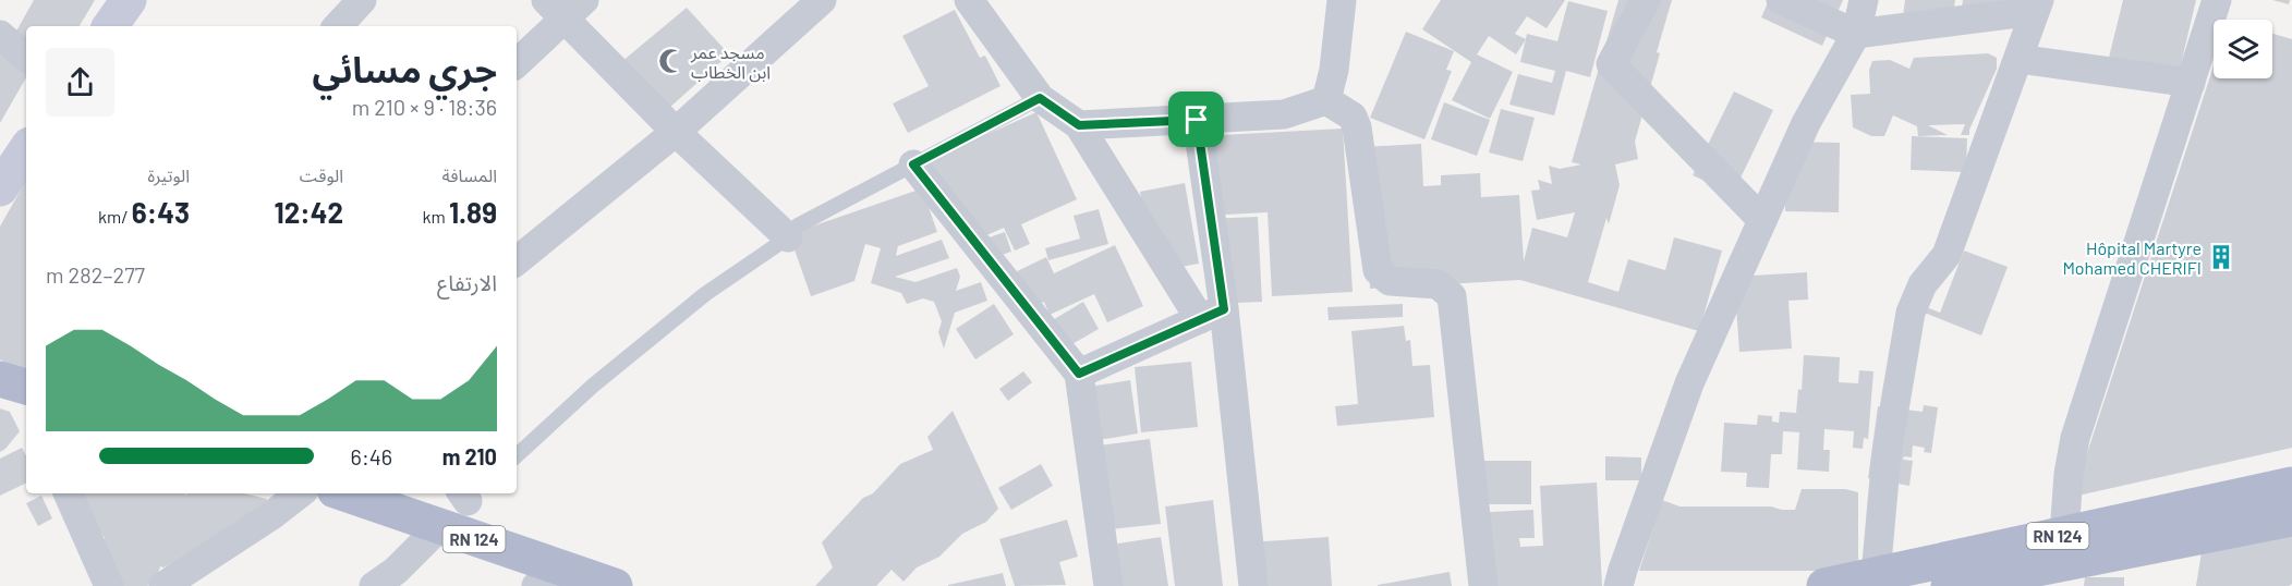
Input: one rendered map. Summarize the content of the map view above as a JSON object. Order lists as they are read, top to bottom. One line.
{"streets":{"main road":["RN 124"]},"places":{"mosque":["مسجد عمر ابن الخطاب"],"building":["Hôpital Martyre Mohamed CHERIFI"]},"page":{"heading":["جري مسائي","18:36 · 9 × 210 m"],"stats":[["المسافة","1.89 km"],["الوقت","12:42"],["الوتيرة","6:43 /km"]],"chart":["الارتفاع","277–282 m"],"list":[{"name":"210 m","note":"6:46"}]}}
